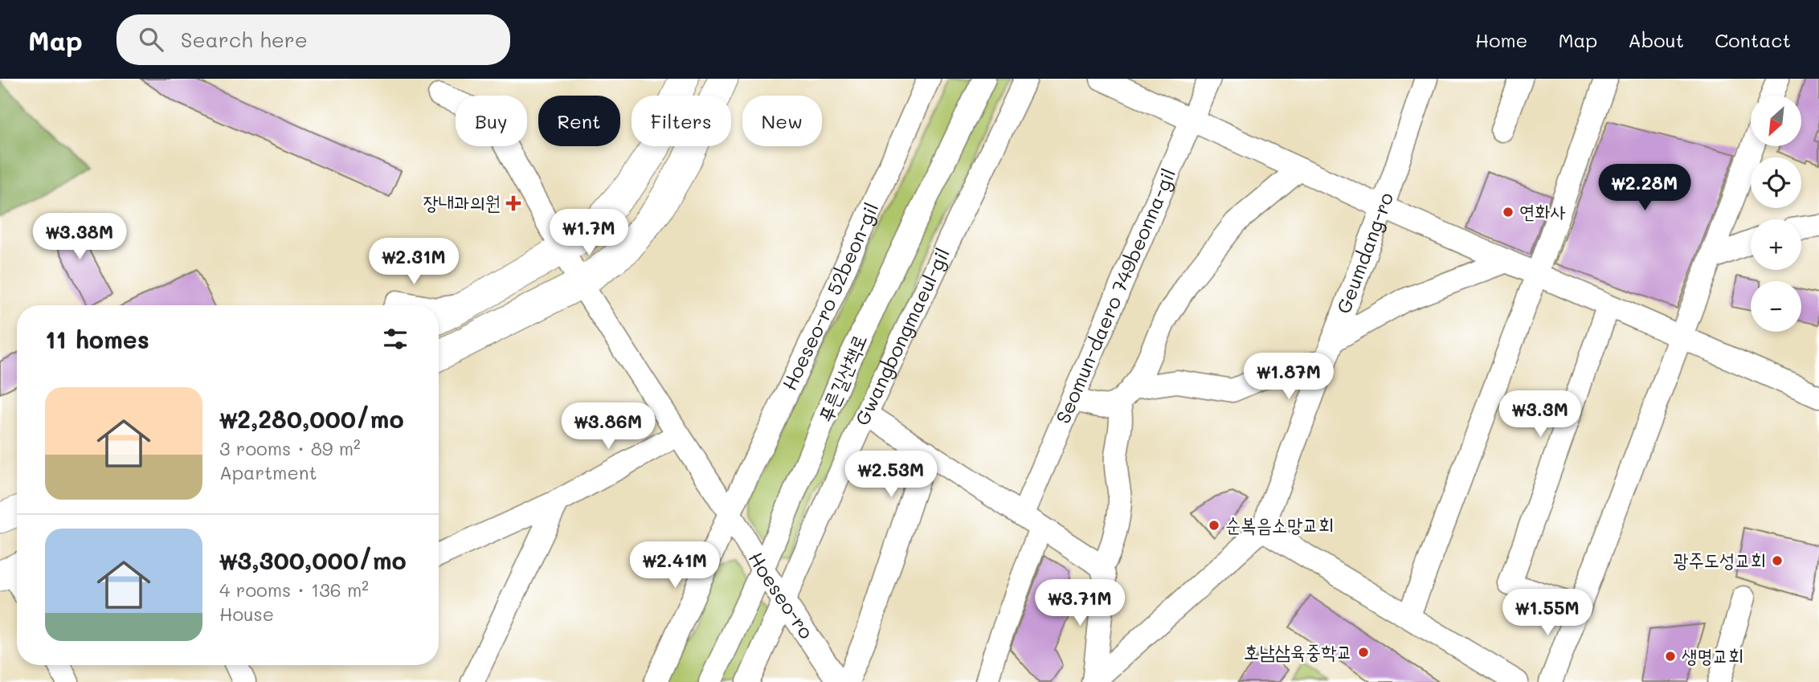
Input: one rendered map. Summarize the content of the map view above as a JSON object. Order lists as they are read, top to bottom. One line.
{"streets":{"street":["Geumdang-ro","Hoeseo-ro 52beon-gil","Seomun-daero 749beonna-gil","Gwangbongmaeul-gil","푸른길산책로","Hoeseo-ro"]},"crossings":[["Hoeseo-ro 52beon-gil","Hoeseo-ro"],["Gwangbongmaeul-gil","Hoeseo-ro"],["푸른길산책로","Hoeseo-ro"]],"places":{"health":["장내과의원"],"other":["연화사","순복음소망교회","광주도성교회","호남삼육중학교","생명교회"]},"north":"bottom left","page":{"header":"Map","search":"Search here","nav":["Home","Map","About","Contact"],"map_buttons":["+","−"],"chip":["Buy","Rent","Filters","New"],"price":["₩2.28M","₩1.7M","₩3.38M","₩2.31M","₩1.87M","₩3.3M","₩3.86M","₩2.53M","₩2.41M","₩3.71M","₩1.55M"],"heading":"11 homes","list":[{"name":"₩2,280,000/mo","note":"3 rooms · 89 m² · Apartment"},{"name":"₩3,300,000/mo","note":"4 rooms · 136 m² · House"}]}}
